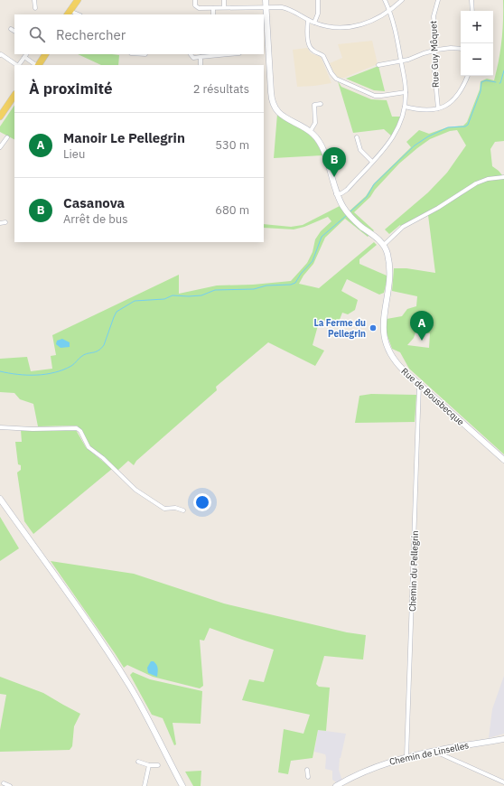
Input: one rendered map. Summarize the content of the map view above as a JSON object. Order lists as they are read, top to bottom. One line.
{"streets":{"street":["Rue Guy Môquet","Rue de Bousbecque","Chemin du Pellegrin","Chemin de Linselles"]},"crossings":[["Rue de Bousbecque","Chemin du Pellegrin"],["Chemin du Pellegrin","Chemin de Linselles"]],"places":["La Ferme du Pellegrin"],"page":{"map_buttons":["+","−"],"search":"Rechercher","heading":["À proximité","2 résultats"],"list":[{"mark":"A","name":"Manoir Le Pellegrin","note":"Lieu","value":"530 m"},{"mark":"B","name":"Casanova","note":"Arrêt de bus","value":"680 m"}],"pins":["B","A"]}}
